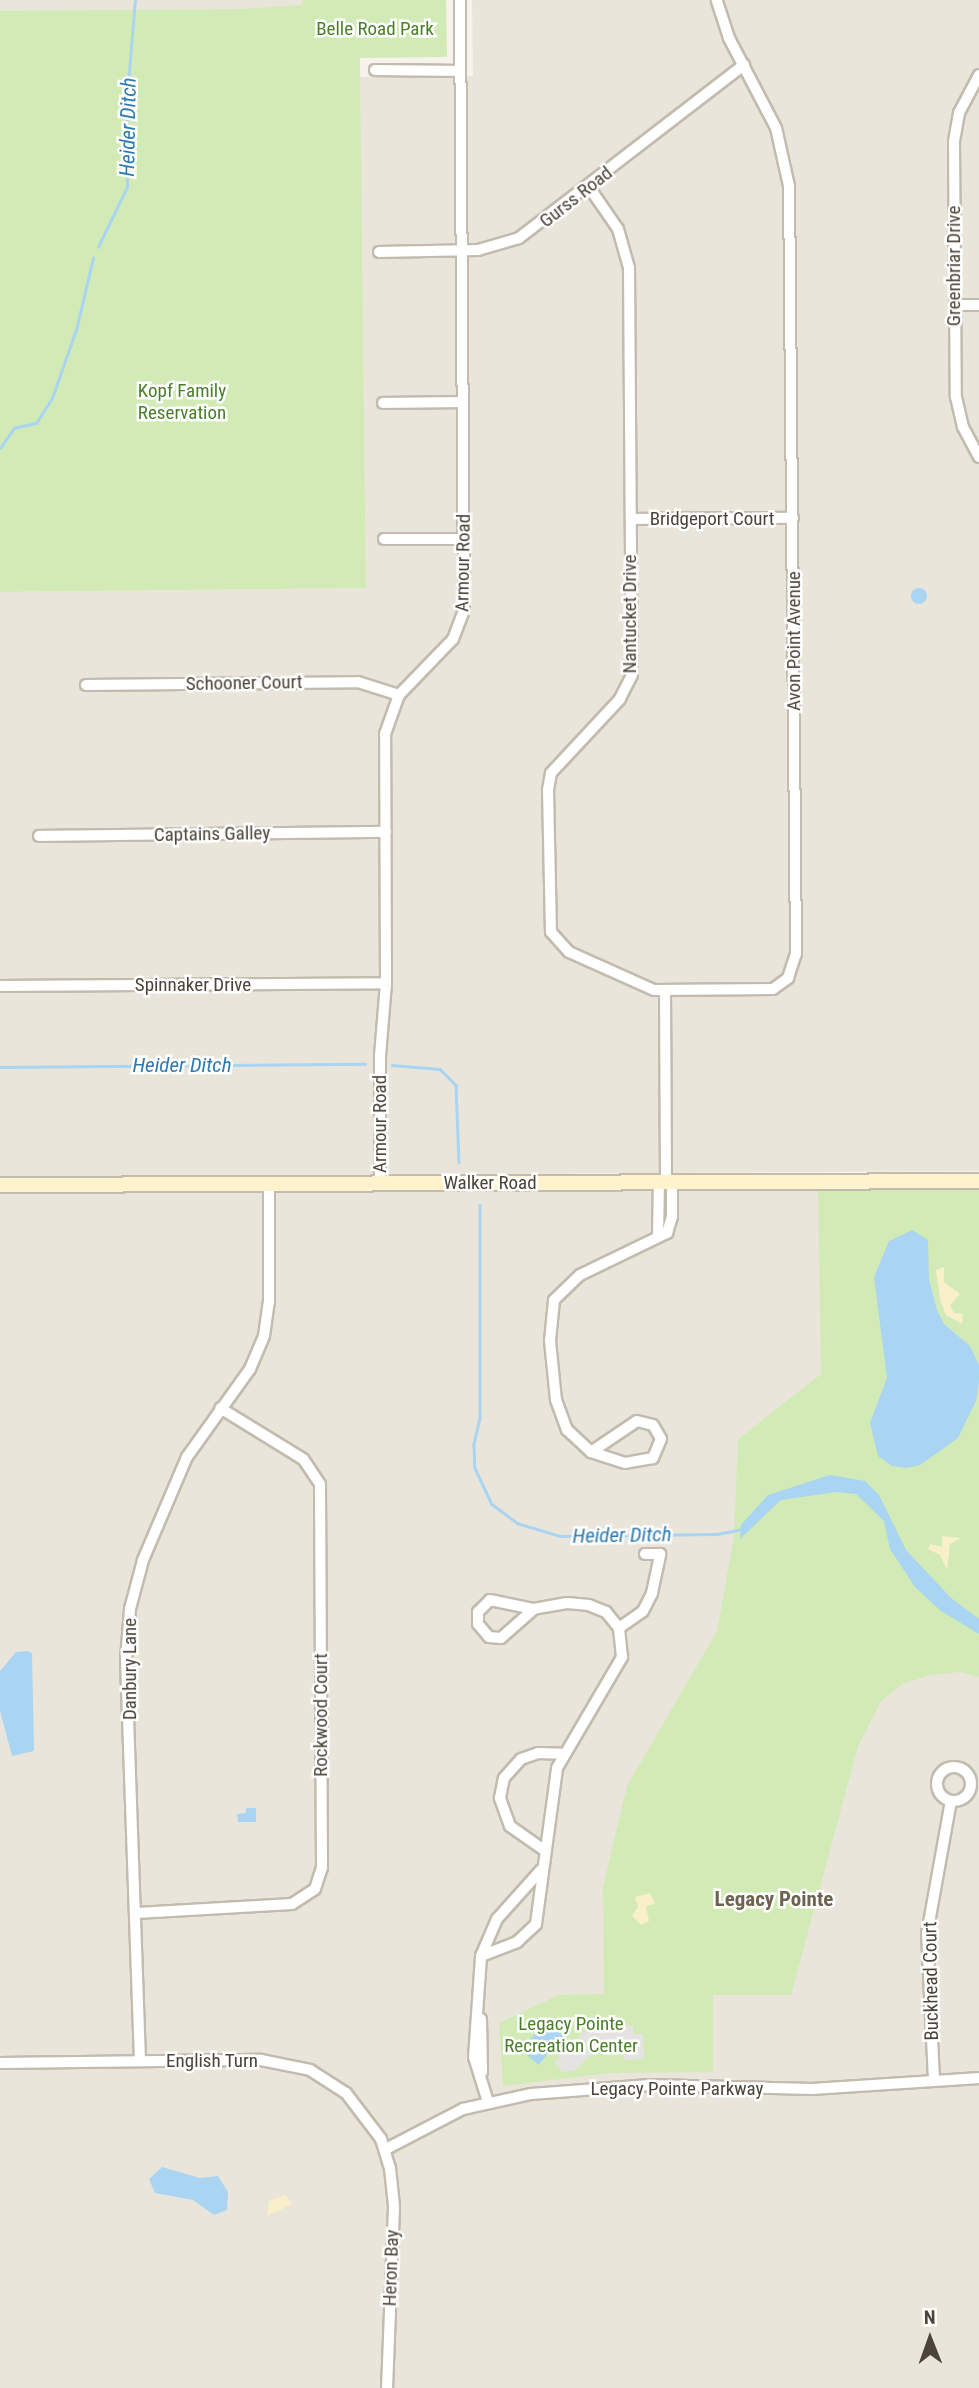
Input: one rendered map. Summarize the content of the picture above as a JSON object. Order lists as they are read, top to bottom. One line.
{"streets":{"street":["Gurss Road","Greenbriar Drive","Bridgeport Court","Armour Road","Nantucket Drive","Avon Point Avenue","Schooner Court","Captains Galley","Spinnaker Drive","Walker Road","Danbury Lane","Rockwood Court","Buckhead Court","English Turn","Legacy Pointe Parkway","Heron Bay"]},"crossings":[["Gurss Road","Armour Road"],["Gurss Road","Nantucket Drive"],["Gurss Road","Avon Point Avenue"],["Bridgeport Court","Nantucket Drive"],["Bridgeport Court","Avon Point Avenue"],["Armour Road","Schooner Court"],["Armour Road","Captains Galley"],["Armour Road","Spinnaker Drive"],["Armour Road","Walker Road"],["Nantucket Drive","Avon Point Avenue"],["Walker Road","Danbury Lane"],["Danbury Lane","Rockwood Court"],["Danbury Lane","English Turn"],["Buckhead Court","Legacy Pointe Parkway"],["English Turn","Legacy Pointe Parkway"],["English Turn","Heron Bay"],["Legacy Pointe Parkway","Heron Bay"]],"districts":["Legacy Pointe"],"water":["Heider Ditch"],"parks":["Belle Road Park","Kopf Family Reservation","Legacy Pointe Recreation Center"],"north":"top"}
